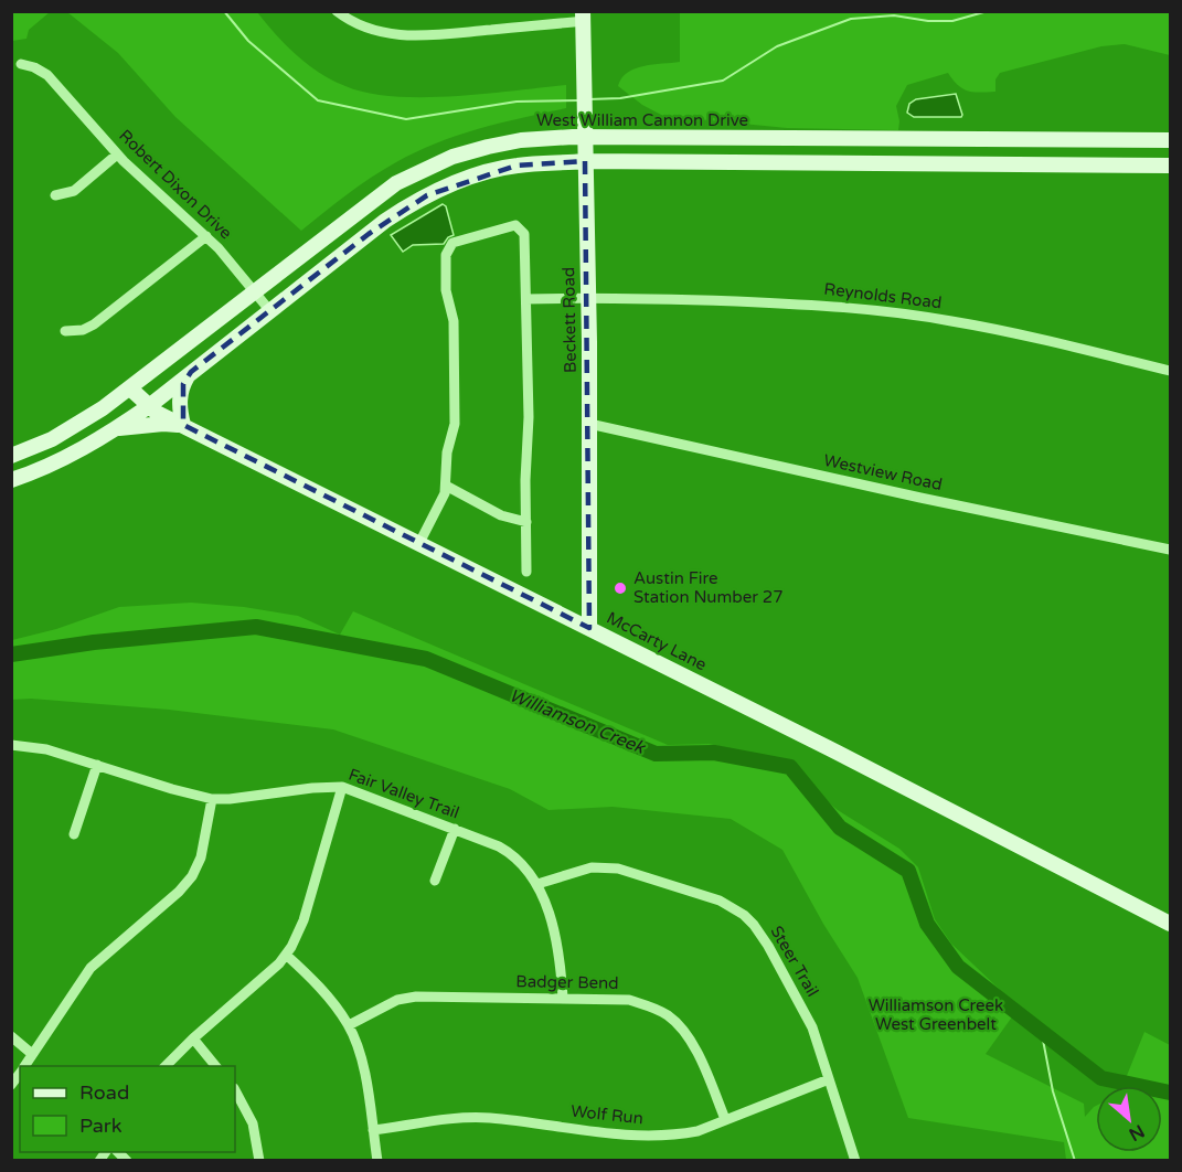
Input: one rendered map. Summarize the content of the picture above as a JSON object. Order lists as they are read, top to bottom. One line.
{"streets":{"main road":["West William Cannon Drive","Beckett Road","McCarty Lane"],"street":["Robert Dixon Drive","Reynolds Road","Westview Road","Fair Valley Trail","Steer Trail","Badger Bend","Wolf Run"]},"crossings":[["West William Cannon Drive","Robert Dixon Drive"],["West William Cannon Drive","Beckett Road"],["West William Cannon Drive","McCarty Lane"],["Reynolds Road","Beckett Road"],["Beckett Road","Westview Road"],["Beckett Road","McCarty Lane"],["Fair Valley Trail","Steer Trail"],["Fair Valley Trail","Badger Bend"],["Steer Trail","Wolf Run"],["Badger Bend","Wolf Run"]],"water":["Williamson Creek"],"parks":["Williamson Creek West Greenbelt"],"places":["Austin Fire Station Number 27"],"legend":["Road","Park"],"north":"bottom right"}
